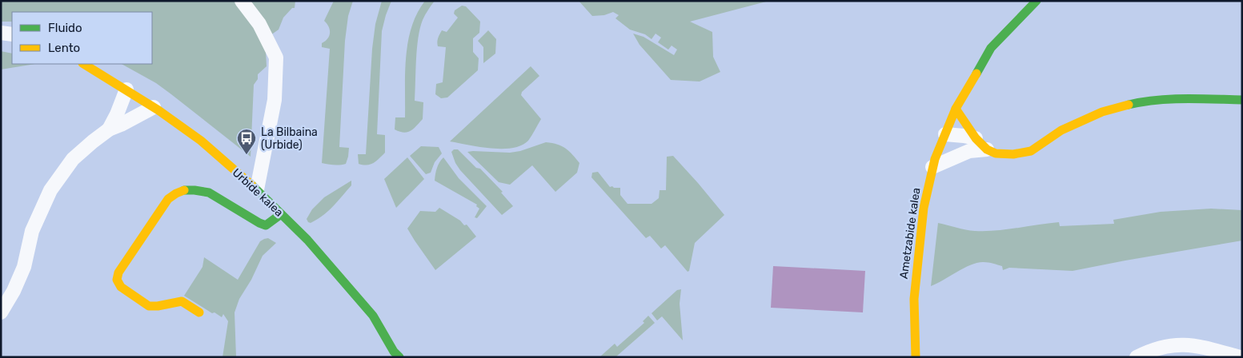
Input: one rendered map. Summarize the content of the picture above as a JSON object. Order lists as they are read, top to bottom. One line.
{"streets":{"street":["Urbide kalea","Ametzabide kalea"]},"places":{"bus stop":["La Bilbaina (Urbide)"]},"legend":["Fluido","Lento"]}
